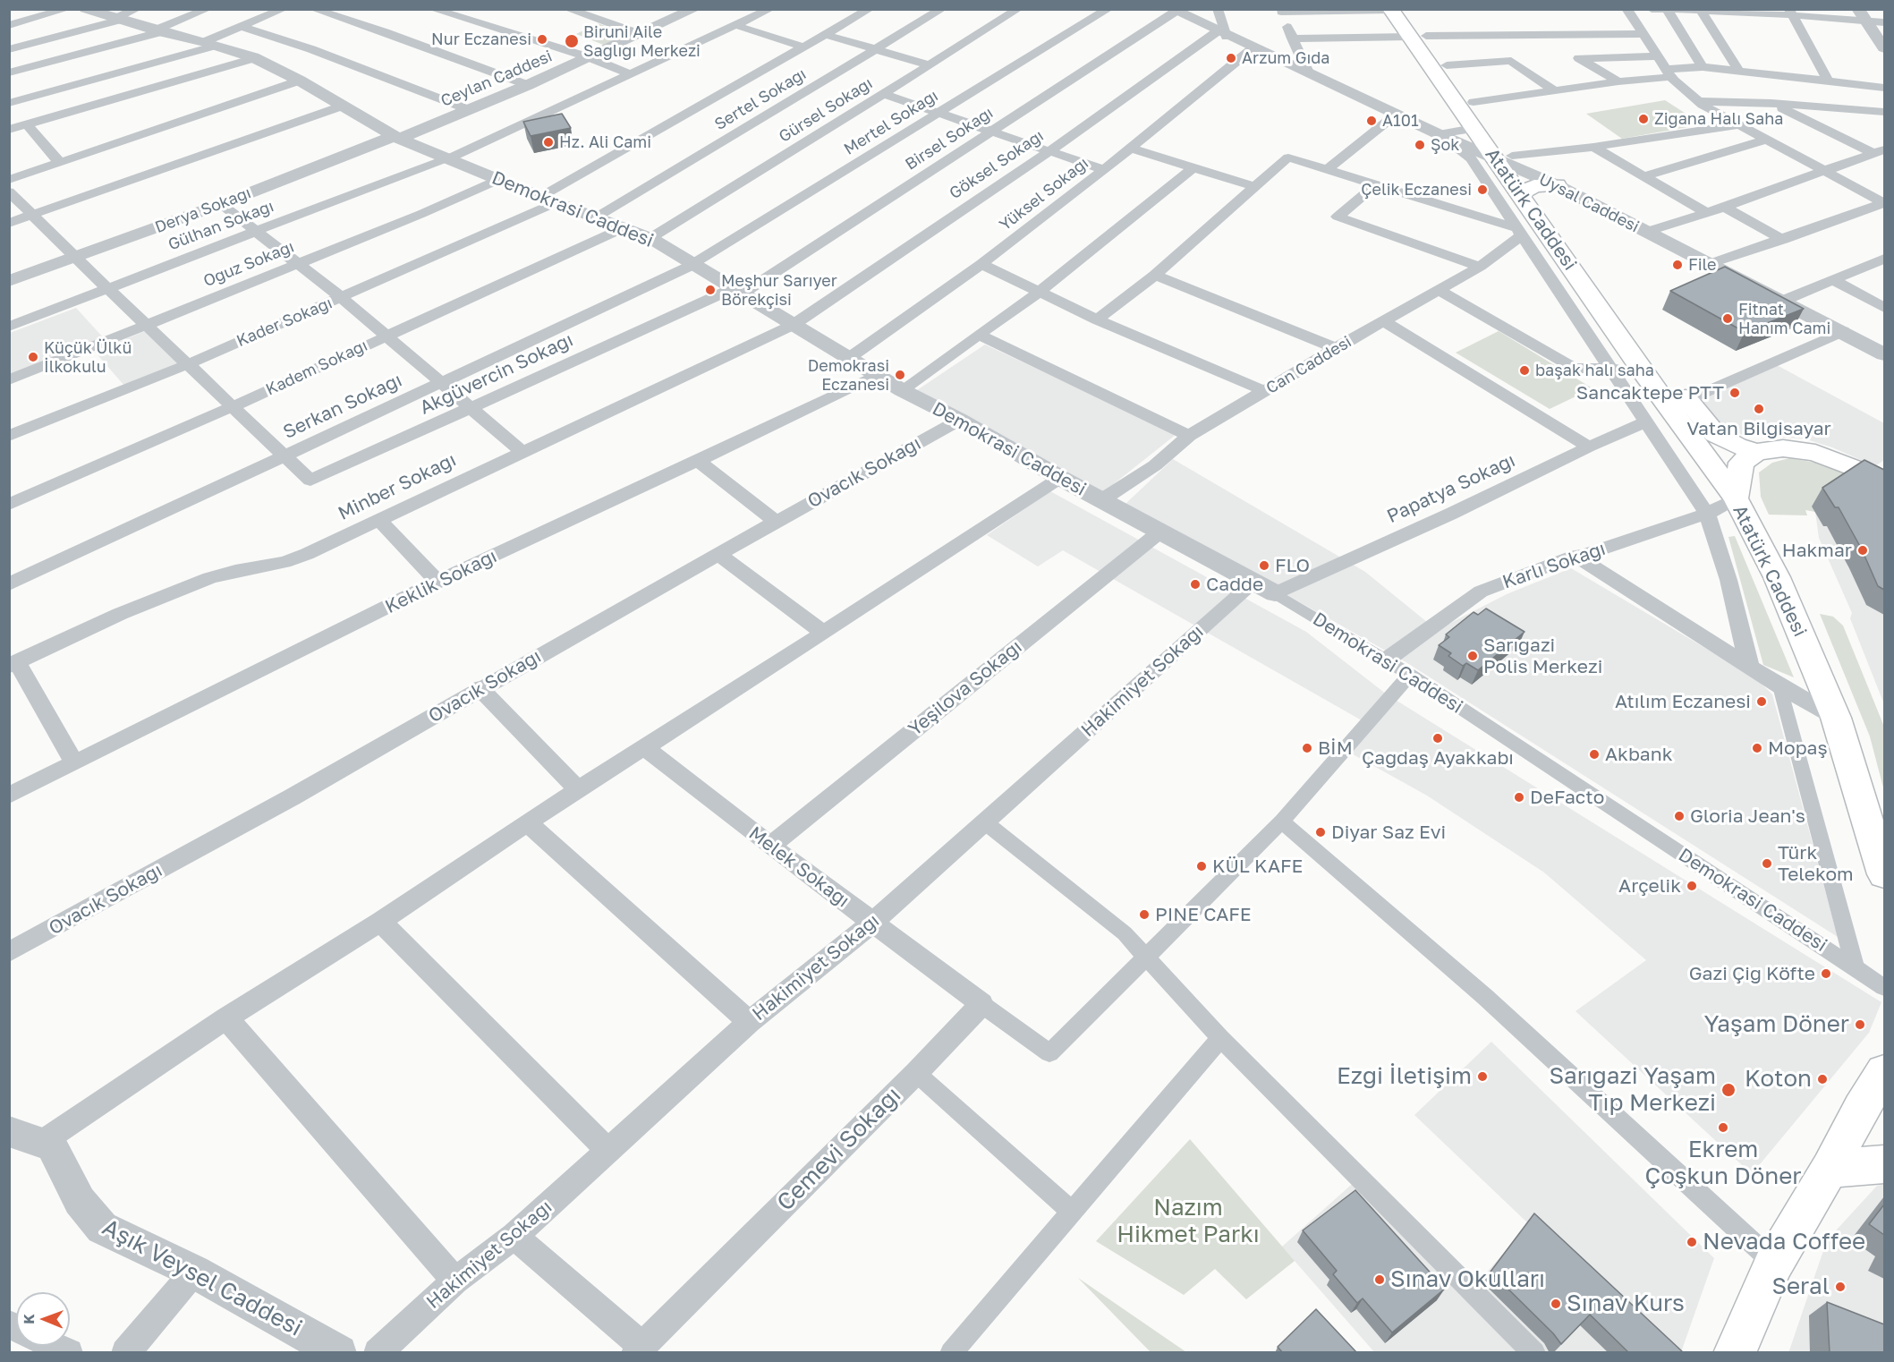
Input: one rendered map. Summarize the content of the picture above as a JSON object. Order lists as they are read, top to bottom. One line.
{"streets":{"main road":["Atatürk Caddesi"],"street":["Ceylan Caddesi","Sertel Sokağı","Gürsel Sokağı","Mertel Sokağı","Birsel Sokağı","Göksel Sokağı","Yüksel Sokağı","Uysal Caddesi","Demokrasi Caddesi","Derya Sokağı","Gülhan Sokağı","Oğuz Sokağı","Kader Sokağı","Can Caddesi","Kadem Sokağı","Akgüvercin Sokağı","Serkan Sokağı","Ovacık Sokağı","Minber Sokağı","Papatya Sokağı","Karlı Sokağı","Keklik Sokağı","Hakimiyet Sokağı","Yeşilova Sokağı","Melek Sokağı","Cemevi Sokağı","Aşık Veysel Caddesi"]},"crossings":[["Ceylan Caddesi","Demokrasi Caddesi"],["Ceylan Caddesi","Derya Sokağı"],["Sertel Sokağı","Demokrasi Caddesi"],["Gürsel Sokağı","Demokrasi Caddesi"],["Mertel Sokağı","Demokrasi Caddesi"],["Mertel Sokağı","Serkan Sokağı"],["Birsel Sokağı","Demokrasi Caddesi"],["Birsel Sokağı","Akgüvercin Sokağı"],["Göksel Sokağı","Demokrasi Caddesi"],["Göksel Sokağı","Minber Sokağı"],["Yüksel Sokağı","Demokrasi Caddesi"],["Demokrasi Caddesi","Derya Sokağı"],["Demokrasi Caddesi","Gülhan Sokağı"],["Demokrasi Caddesi","Kader Sokağı"],["Demokrasi Caddesi","Can Caddesi"],["Demokrasi Caddesi","Kadem Sokağı"],["Demokrasi Caddesi","Akgüvercin Sokağı"],["Demokrasi Caddesi","Serkan Sokağı"],["Demokrasi Caddesi","Ovacık Sokağı"],["Demokrasi Caddesi","Minber Sokağı"],["Demokrasi Caddesi","Papatya Sokağı"],["Demokrasi Caddesi","Karlı Sokağı"],["Demokrasi Caddesi","Keklik Sokağı"],["Demokrasi Caddesi","Hakimiyet Sokağı"],["Demokrasi Caddesi","Yeşilova Sokağı"],["Atatürk Caddesi","Karlı Sokağı"],["Akgüvercin Sokağı","Serkan Sokağı"],["Papatya Sokağı","Hakimiyet Sokağı"],["Hakimiyet Sokağı","Melek Sokağı"],["Yeşilova Sokağı","Melek Sokağı"],["Melek Sokağı","Cemevi Sokağı"]],"parks":["Nazım Hikmet Parkı"],"places":["Nur Eczanesi","Biruni Aile Sağlığı Merkezi","Arzum Gıda","Zigana Halı Saha","A101","Hz. Ali Cami","Şok","Çelik Eczanesi","File","Meşhur Sarıyer Börekçisi","Fitnat Hanım Cami","Küçük Ülkü İlkokulu","başak halı saha","Demokrasi Eczanesi","Sancaktepe PTT","Vatan Bilgisayar","Hakmar","FLO","Cadde","Sarıgazi Polis Merkezi","Atılım Eczanesi","Çağdaş Ayakkabı","BİM","Mopaş","Akbank","DeFacto","Gloria Jean's","Diyar Saz Evi","Türk Telekom","KÜL KAFE","Arçelik","PINE CAFE","Gazi Çiğ Köfte","Yaşam Döner","Ezgi İletişim","Koton","Sarıgazi Yaşam Tıp Merkezi","Ekrem Çoşkun Döner","Nevada Coffee","Sınav Okulları","Seral","Sınav Kurs"],"north":"left"}
